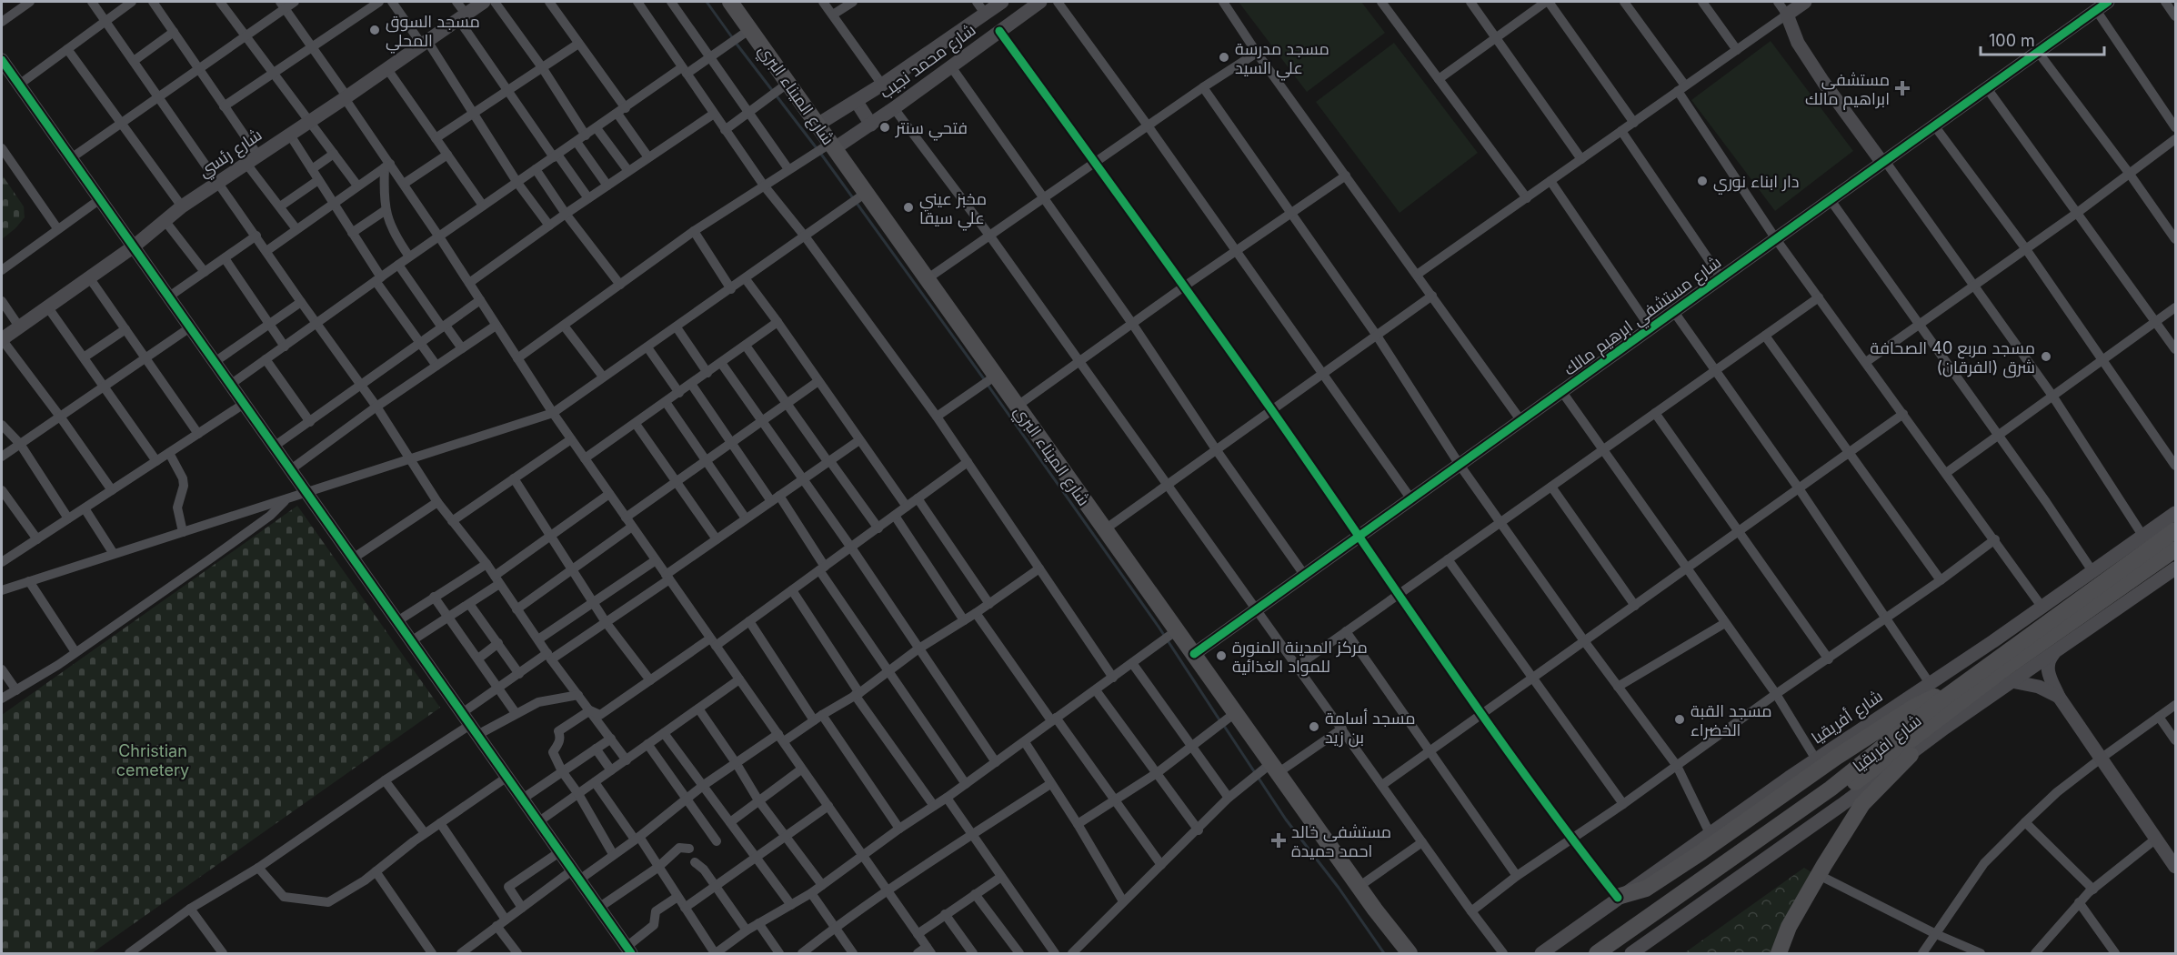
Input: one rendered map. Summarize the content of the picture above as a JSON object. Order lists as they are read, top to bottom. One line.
{"streets":{"highway":["شارع الميناء البري","شارع افريقيا"],"street":["شارع محمد نجيب","شارع رئسي","شارع مستشفي ابرهيم مالك","شارع أفريقيا"]},"crossings":[["شارع محمد نجيب","شارع الميناء البري"],["شارع الميناء البري","شارع مستشفي ابرهيم مالك"]],"parks":["Christian cemetery"],"places":{"other":["مسجد السوق المحلي","مسجد مدرسة علي السيد","فتحي سنتر","دار ابناء نوري","مخبز عيني علي سيقا","مسجد مربع 40 الصحافة شرق (الفرقان)","مركز المدينة المنورة للمواد الغذائية","مسجد القبة الخضراء","مسجد أسامة بن زيد"],"health":["مستشفى ابراهيم مالك","مستشفى خالد احمد حميدة"]},"scale_bar":"100 m"}
